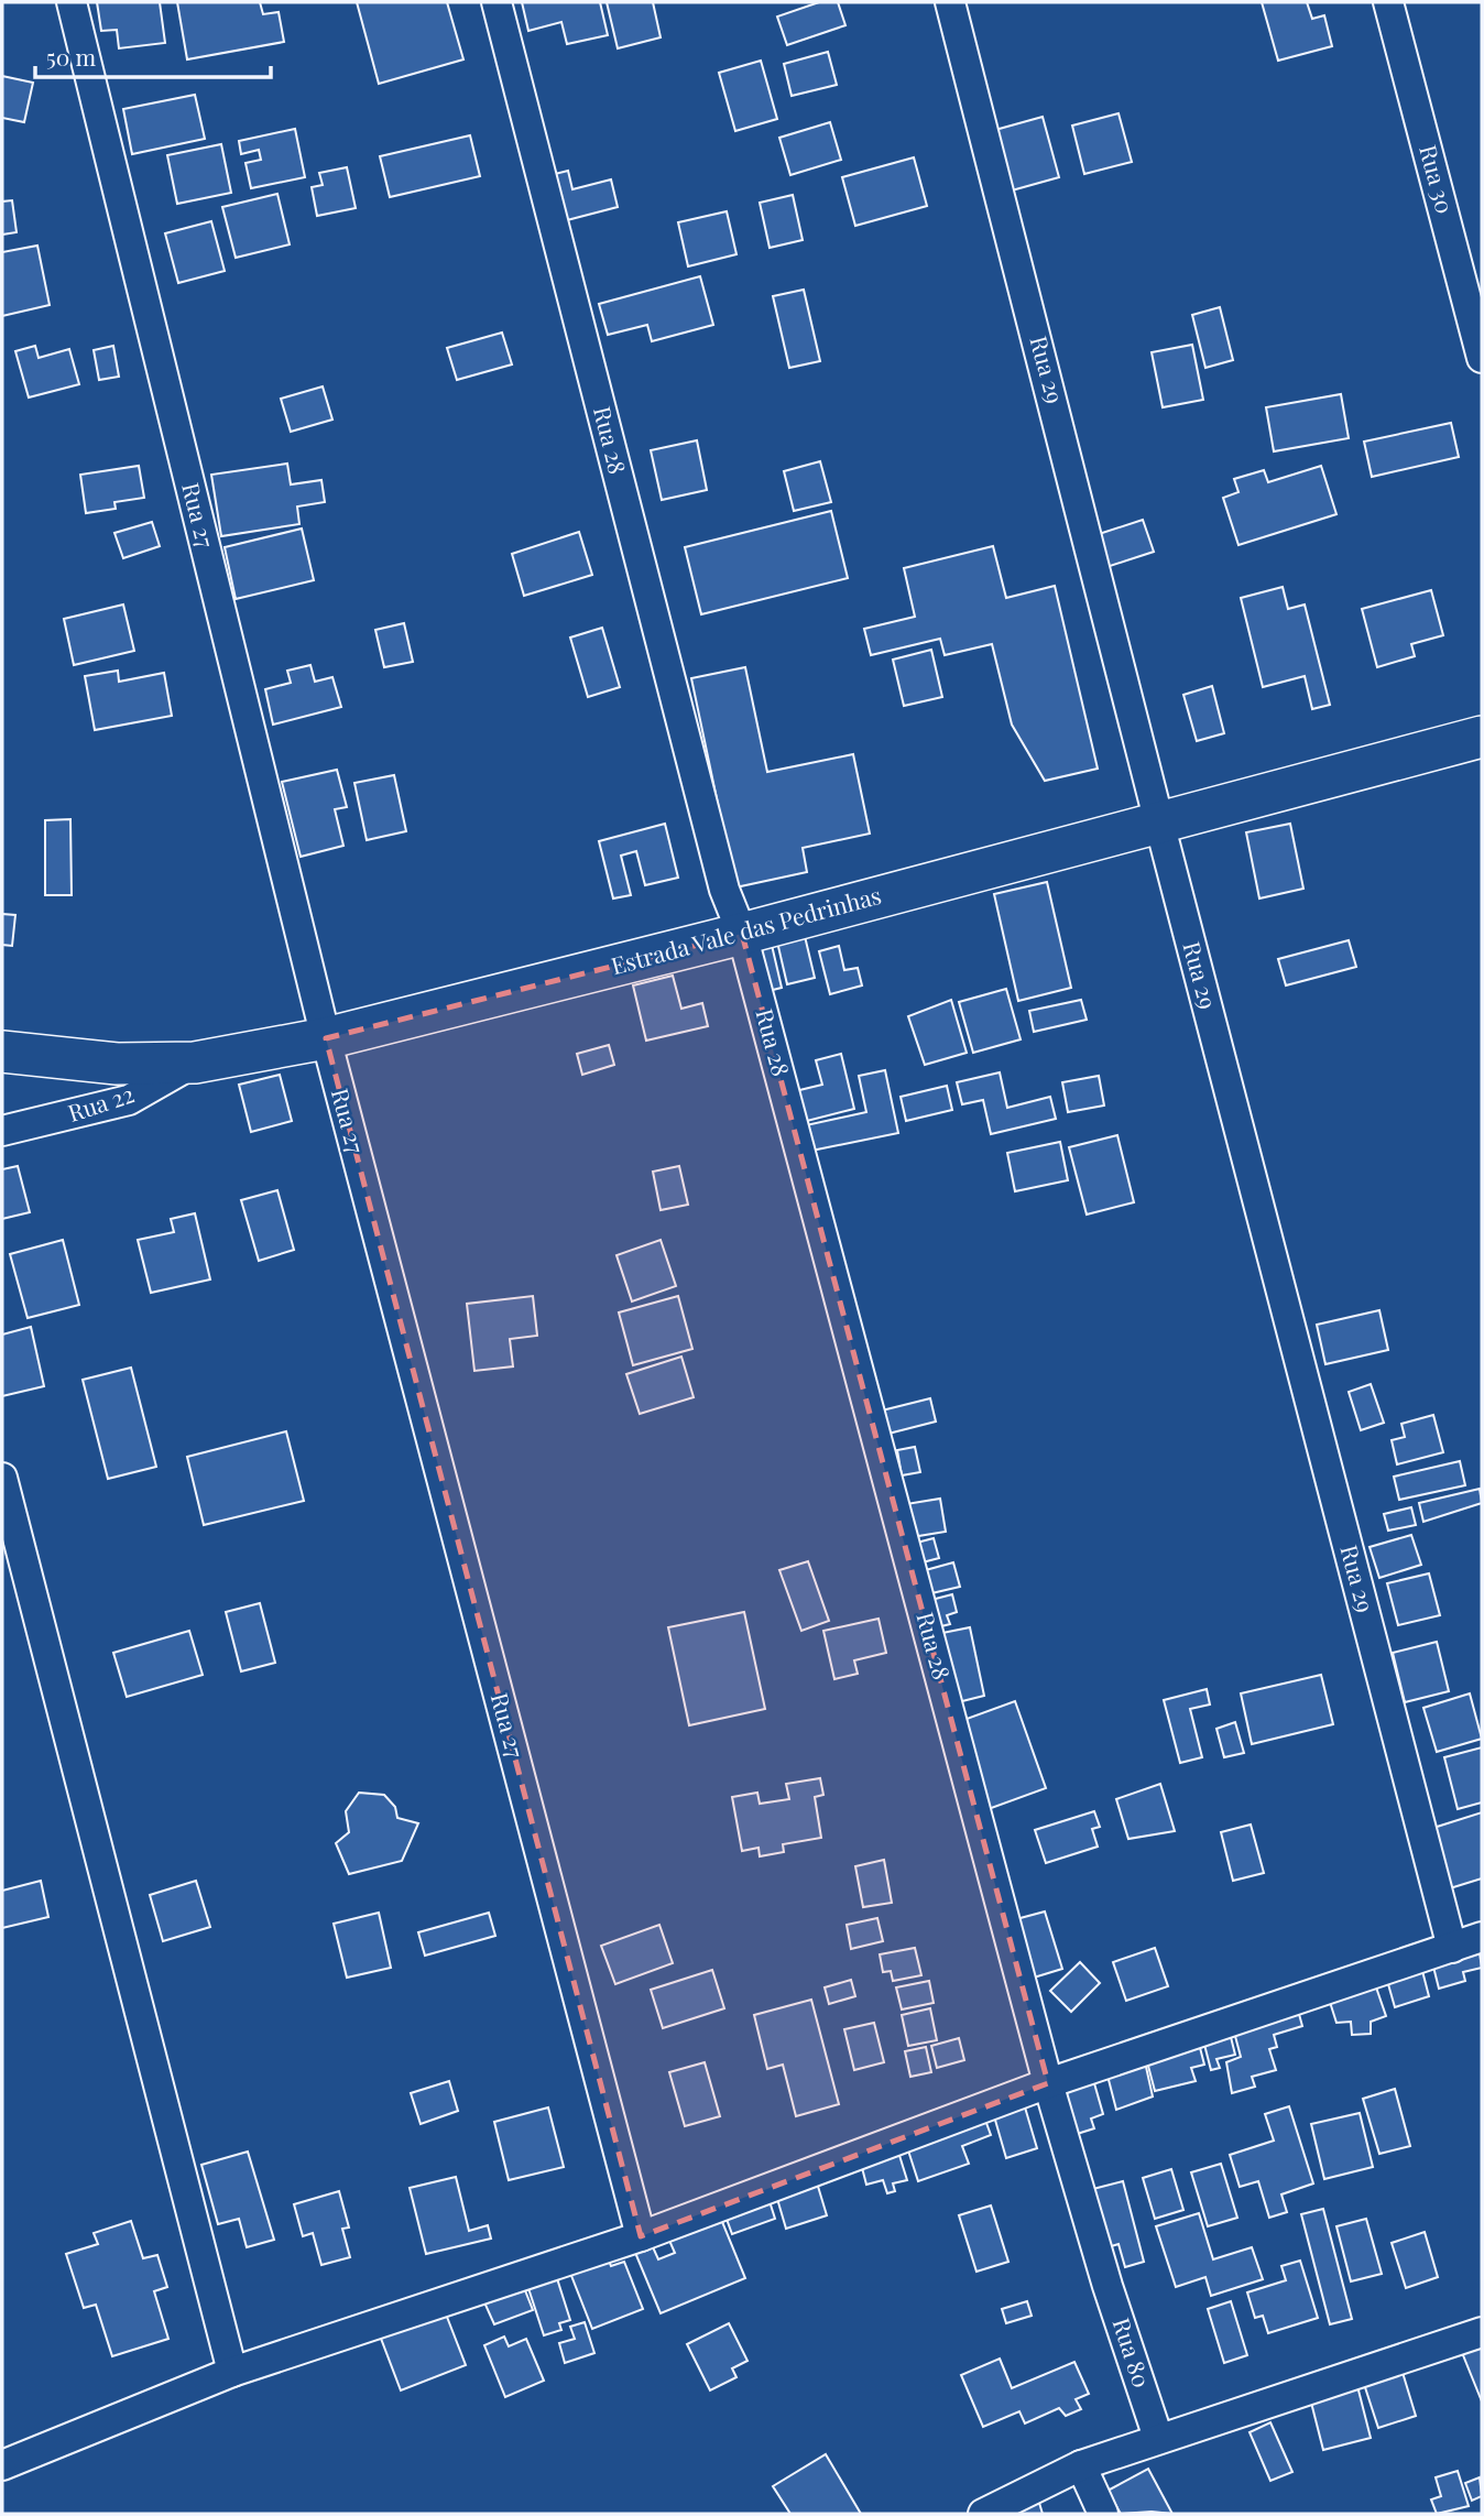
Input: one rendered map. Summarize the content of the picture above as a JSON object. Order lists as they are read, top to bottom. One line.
{"streets":{"main road":["Estrada Vale das Pedrinhas"],"street":["Rua 30","Rua 29","Rua 28","Rua 27","Rua 22","Rua 80"]},"crossings":[["Rua 29","Estrada Vale das Pedrinhas"],["Rua 28","Estrada Vale das Pedrinhas"],["Rua 28","Rua 80"],["Rua 27","Estrada Vale das Pedrinhas"],["Estrada Vale das Pedrinhas","Rua 22"]],"scale_bar":"50 m"}
